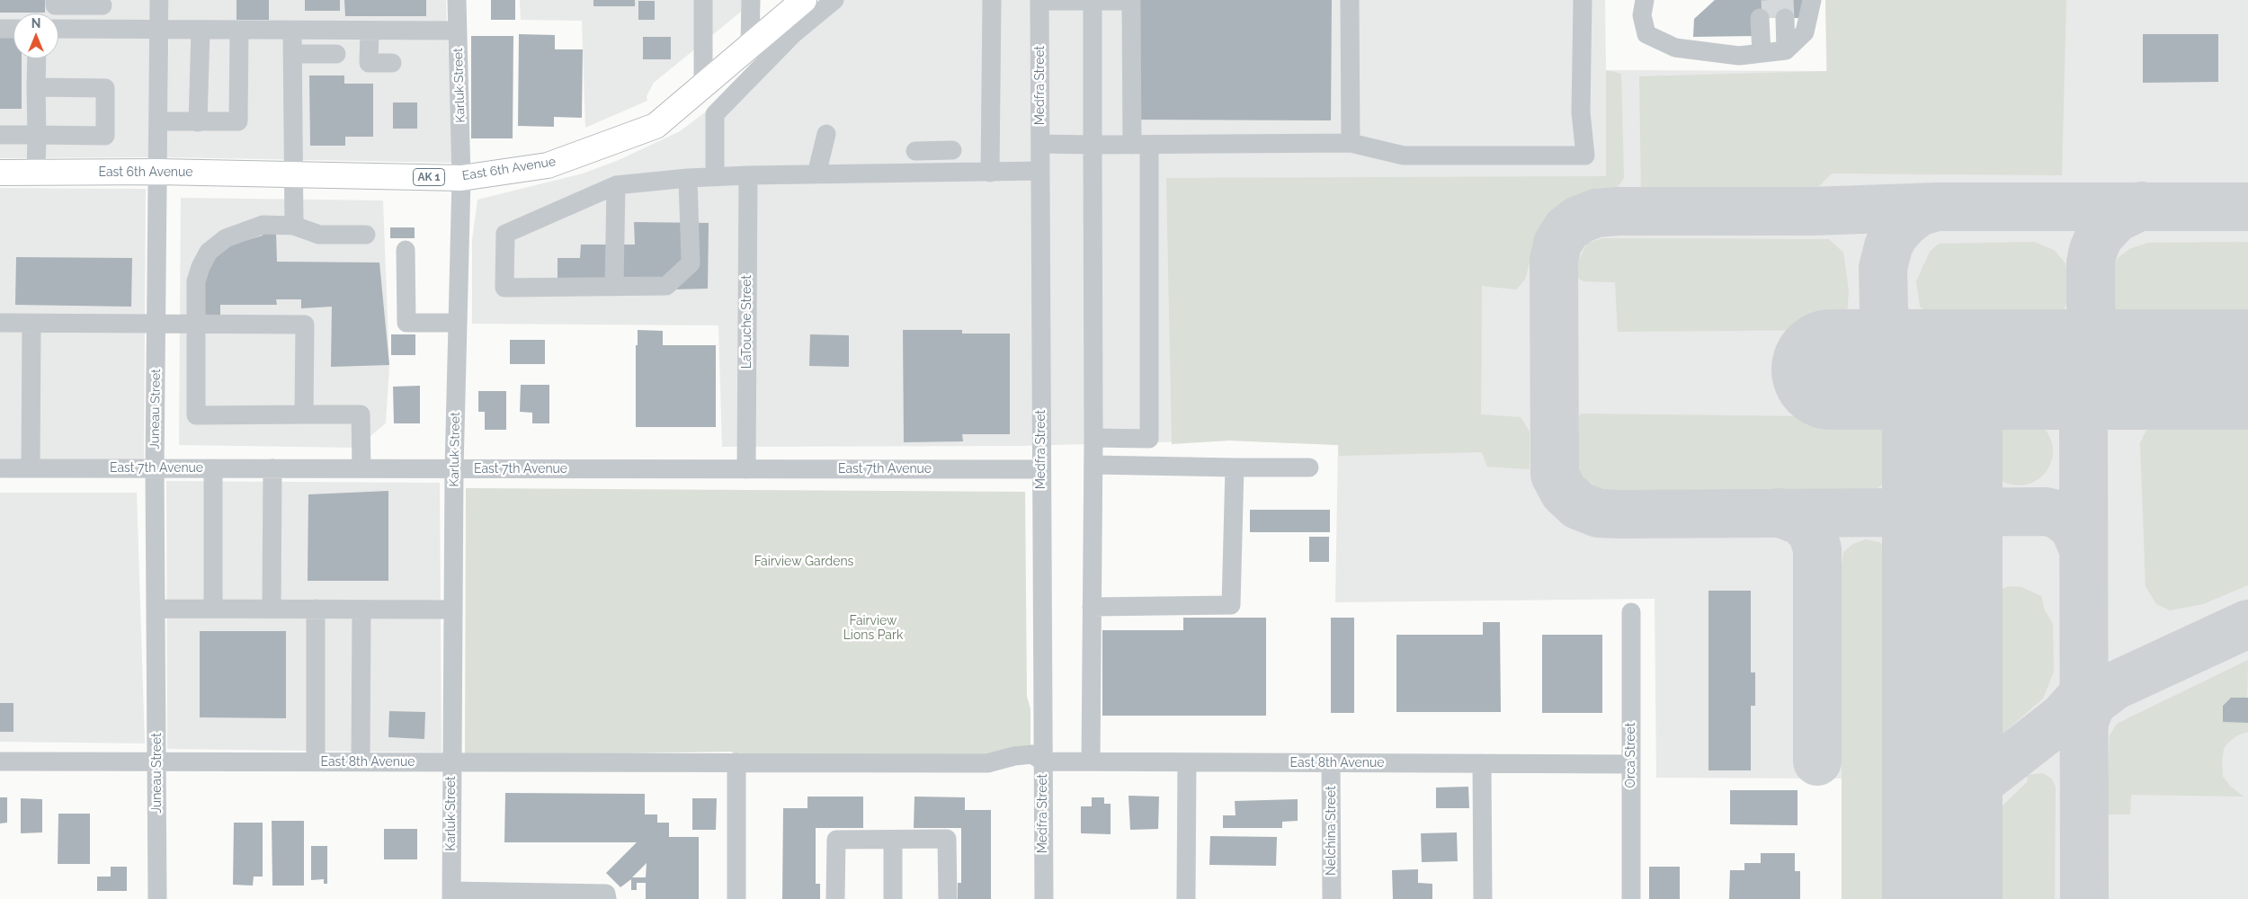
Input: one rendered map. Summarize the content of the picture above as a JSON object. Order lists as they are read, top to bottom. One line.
{"streets":{"highway":["East 6th Avenue","AK 1"],"street":["Karluk Street","Medfra Street","LaTouche Street","Juneau Street","East 7th Avenue","Orca Street","East 8th Avenue","Nelchina Street"]},"crossings":[["Karluk Street","East 6th Avenue"],["Karluk Street","East 7th Avenue"],["Karluk Street","East 8th Avenue"],["Medfra Street","East 7th Avenue"],["Medfra Street","East 8th Avenue"],["East 6th Avenue","Juneau Street"],["LaTouche Street","East 7th Avenue"],["Juneau Street","East 7th Avenue"],["Juneau Street","East 8th Avenue"],["Orca Street","East 8th Avenue"],["East 8th Avenue","Nelchina Street"]],"parks":["Fairview Gardens","Fairview Lions Park"],"north":"top"}
